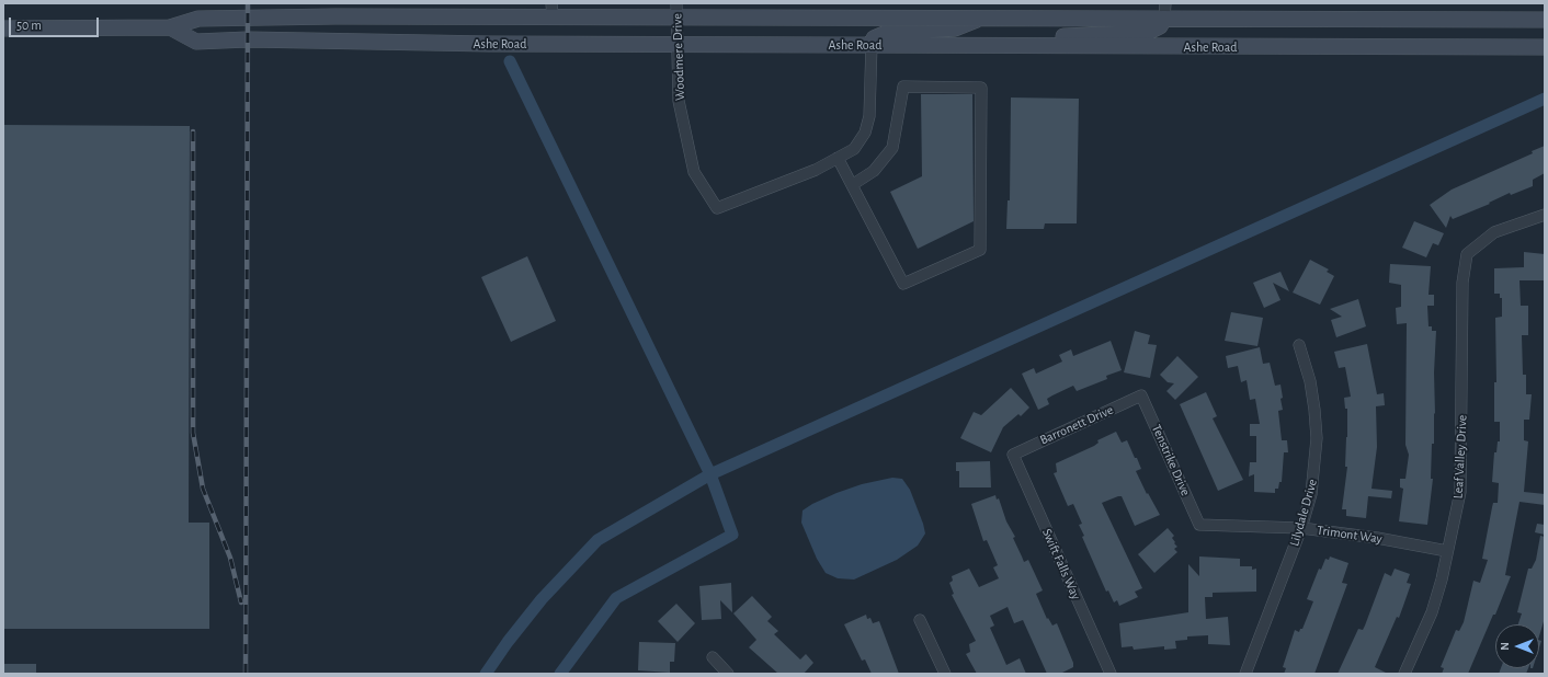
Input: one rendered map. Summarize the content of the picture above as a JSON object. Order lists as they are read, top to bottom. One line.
{"streets":{"street":["Ashe Road","Woodmere Drive","Barronett Drive","Leaf Valley Drive","Tenstrike Drive","Lilydale Drive","Trimont Way","Swift Falls Way"]},"crossings":[["Ashe Road","Woodmere Drive"],["Barronett Drive","Tenstrike Drive"],["Barronett Drive","Swift Falls Way"],["Leaf Valley Drive","Trimont Way"],["Tenstrike Drive","Trimont Way"],["Lilydale Drive","Trimont Way"]],"scale_bar":"50 m","north":"left"}
